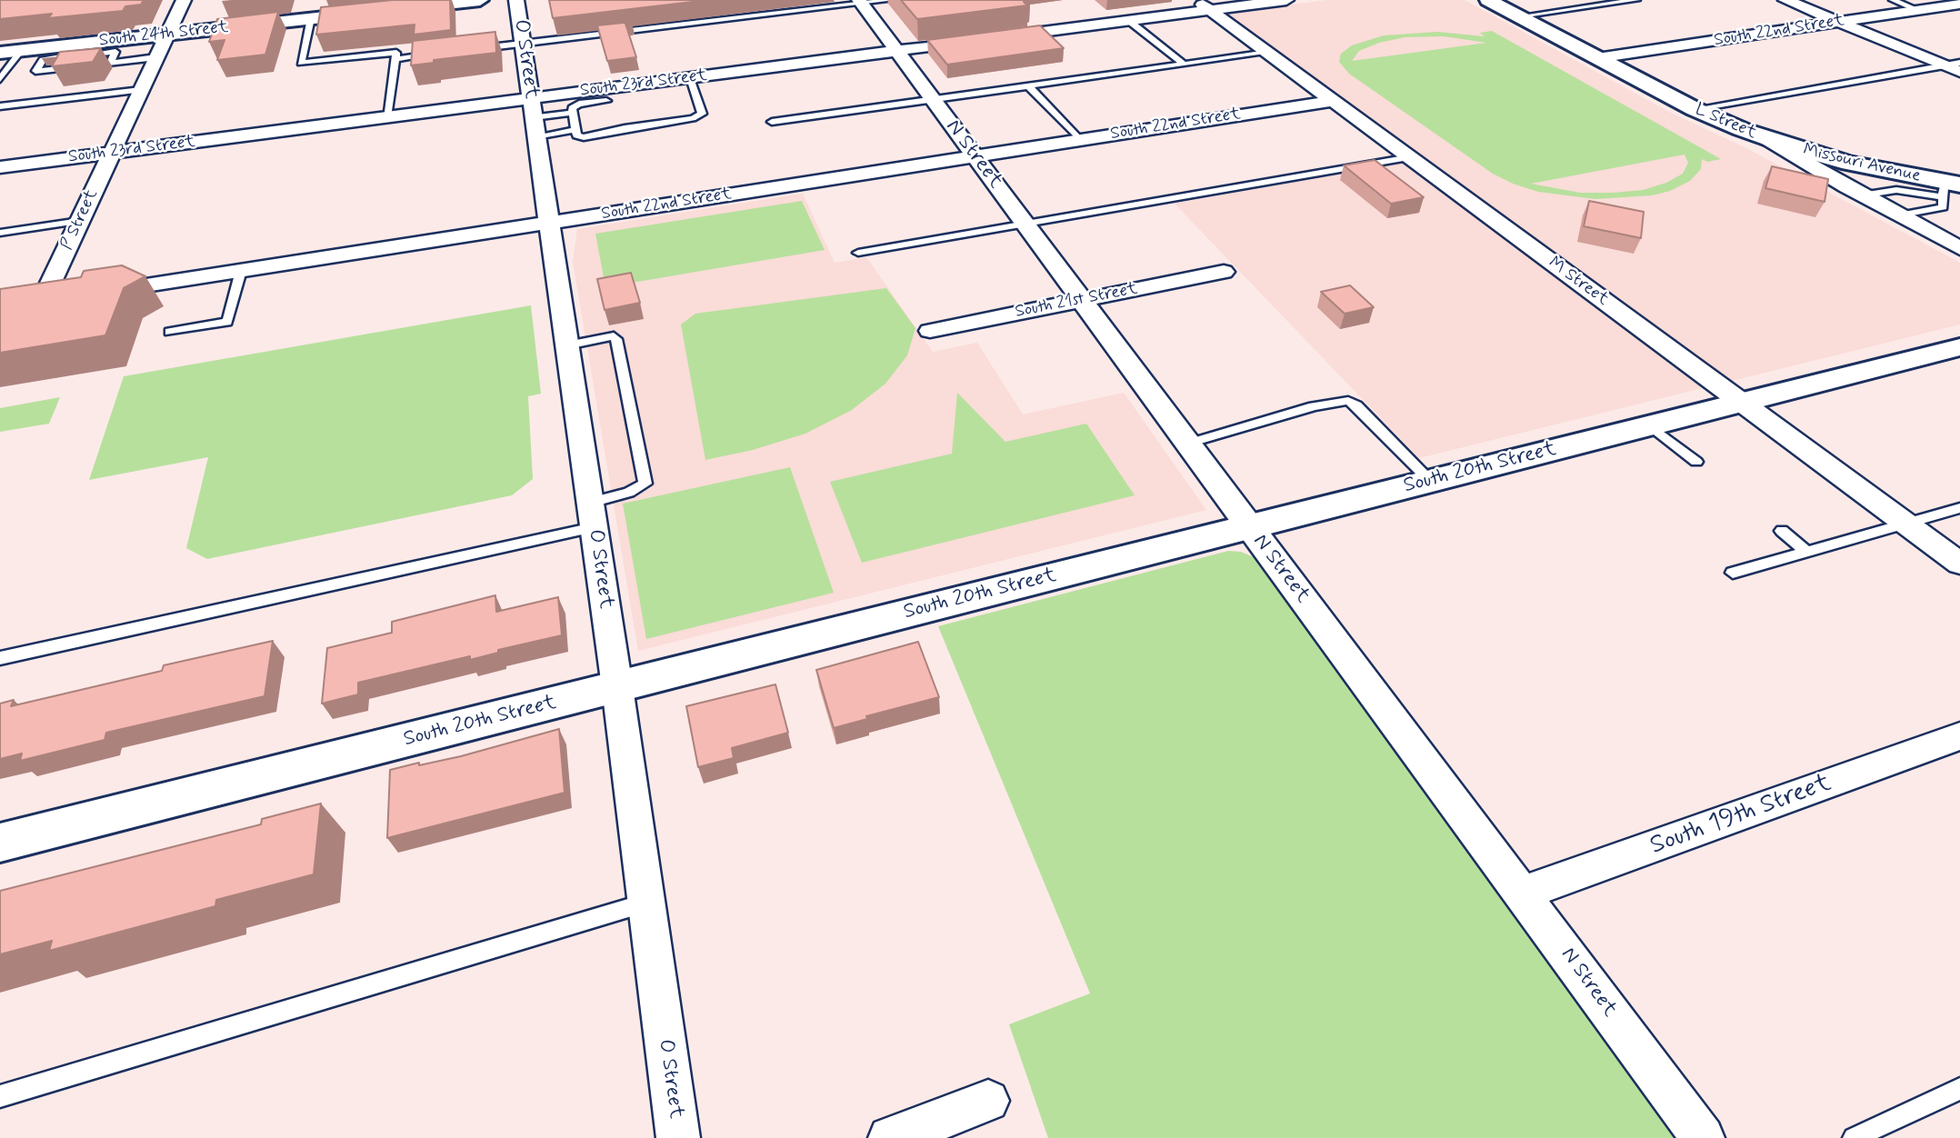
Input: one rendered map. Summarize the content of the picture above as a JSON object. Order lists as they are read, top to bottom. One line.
{"streets":{"street":["South 22nd Street","South 24th Street","O Street","South 23rd Street","L Street","N Street","Missouri Avenue","P Street","M Street","South 21st Street","South 20th Street","South 19th Street"]},"crossings":[["South 22nd Street","O Street"],["South 22nd Street","L Street"],["South 22nd Street","N Street"],["South 22nd Street","M Street"],["South 24th Street","P Street"],["O Street","South 23rd Street"],["O Street","South 20th Street"],["South 23rd Street","N Street"],["South 23rd Street","P Street"],["South 23rd Street","M Street"],["L Street","Missouri Avenue"],["N Street","South 21st Street"],["N Street","South 20th Street"],["N Street","South 19th Street"],["M Street","South 20th Street"]]}
